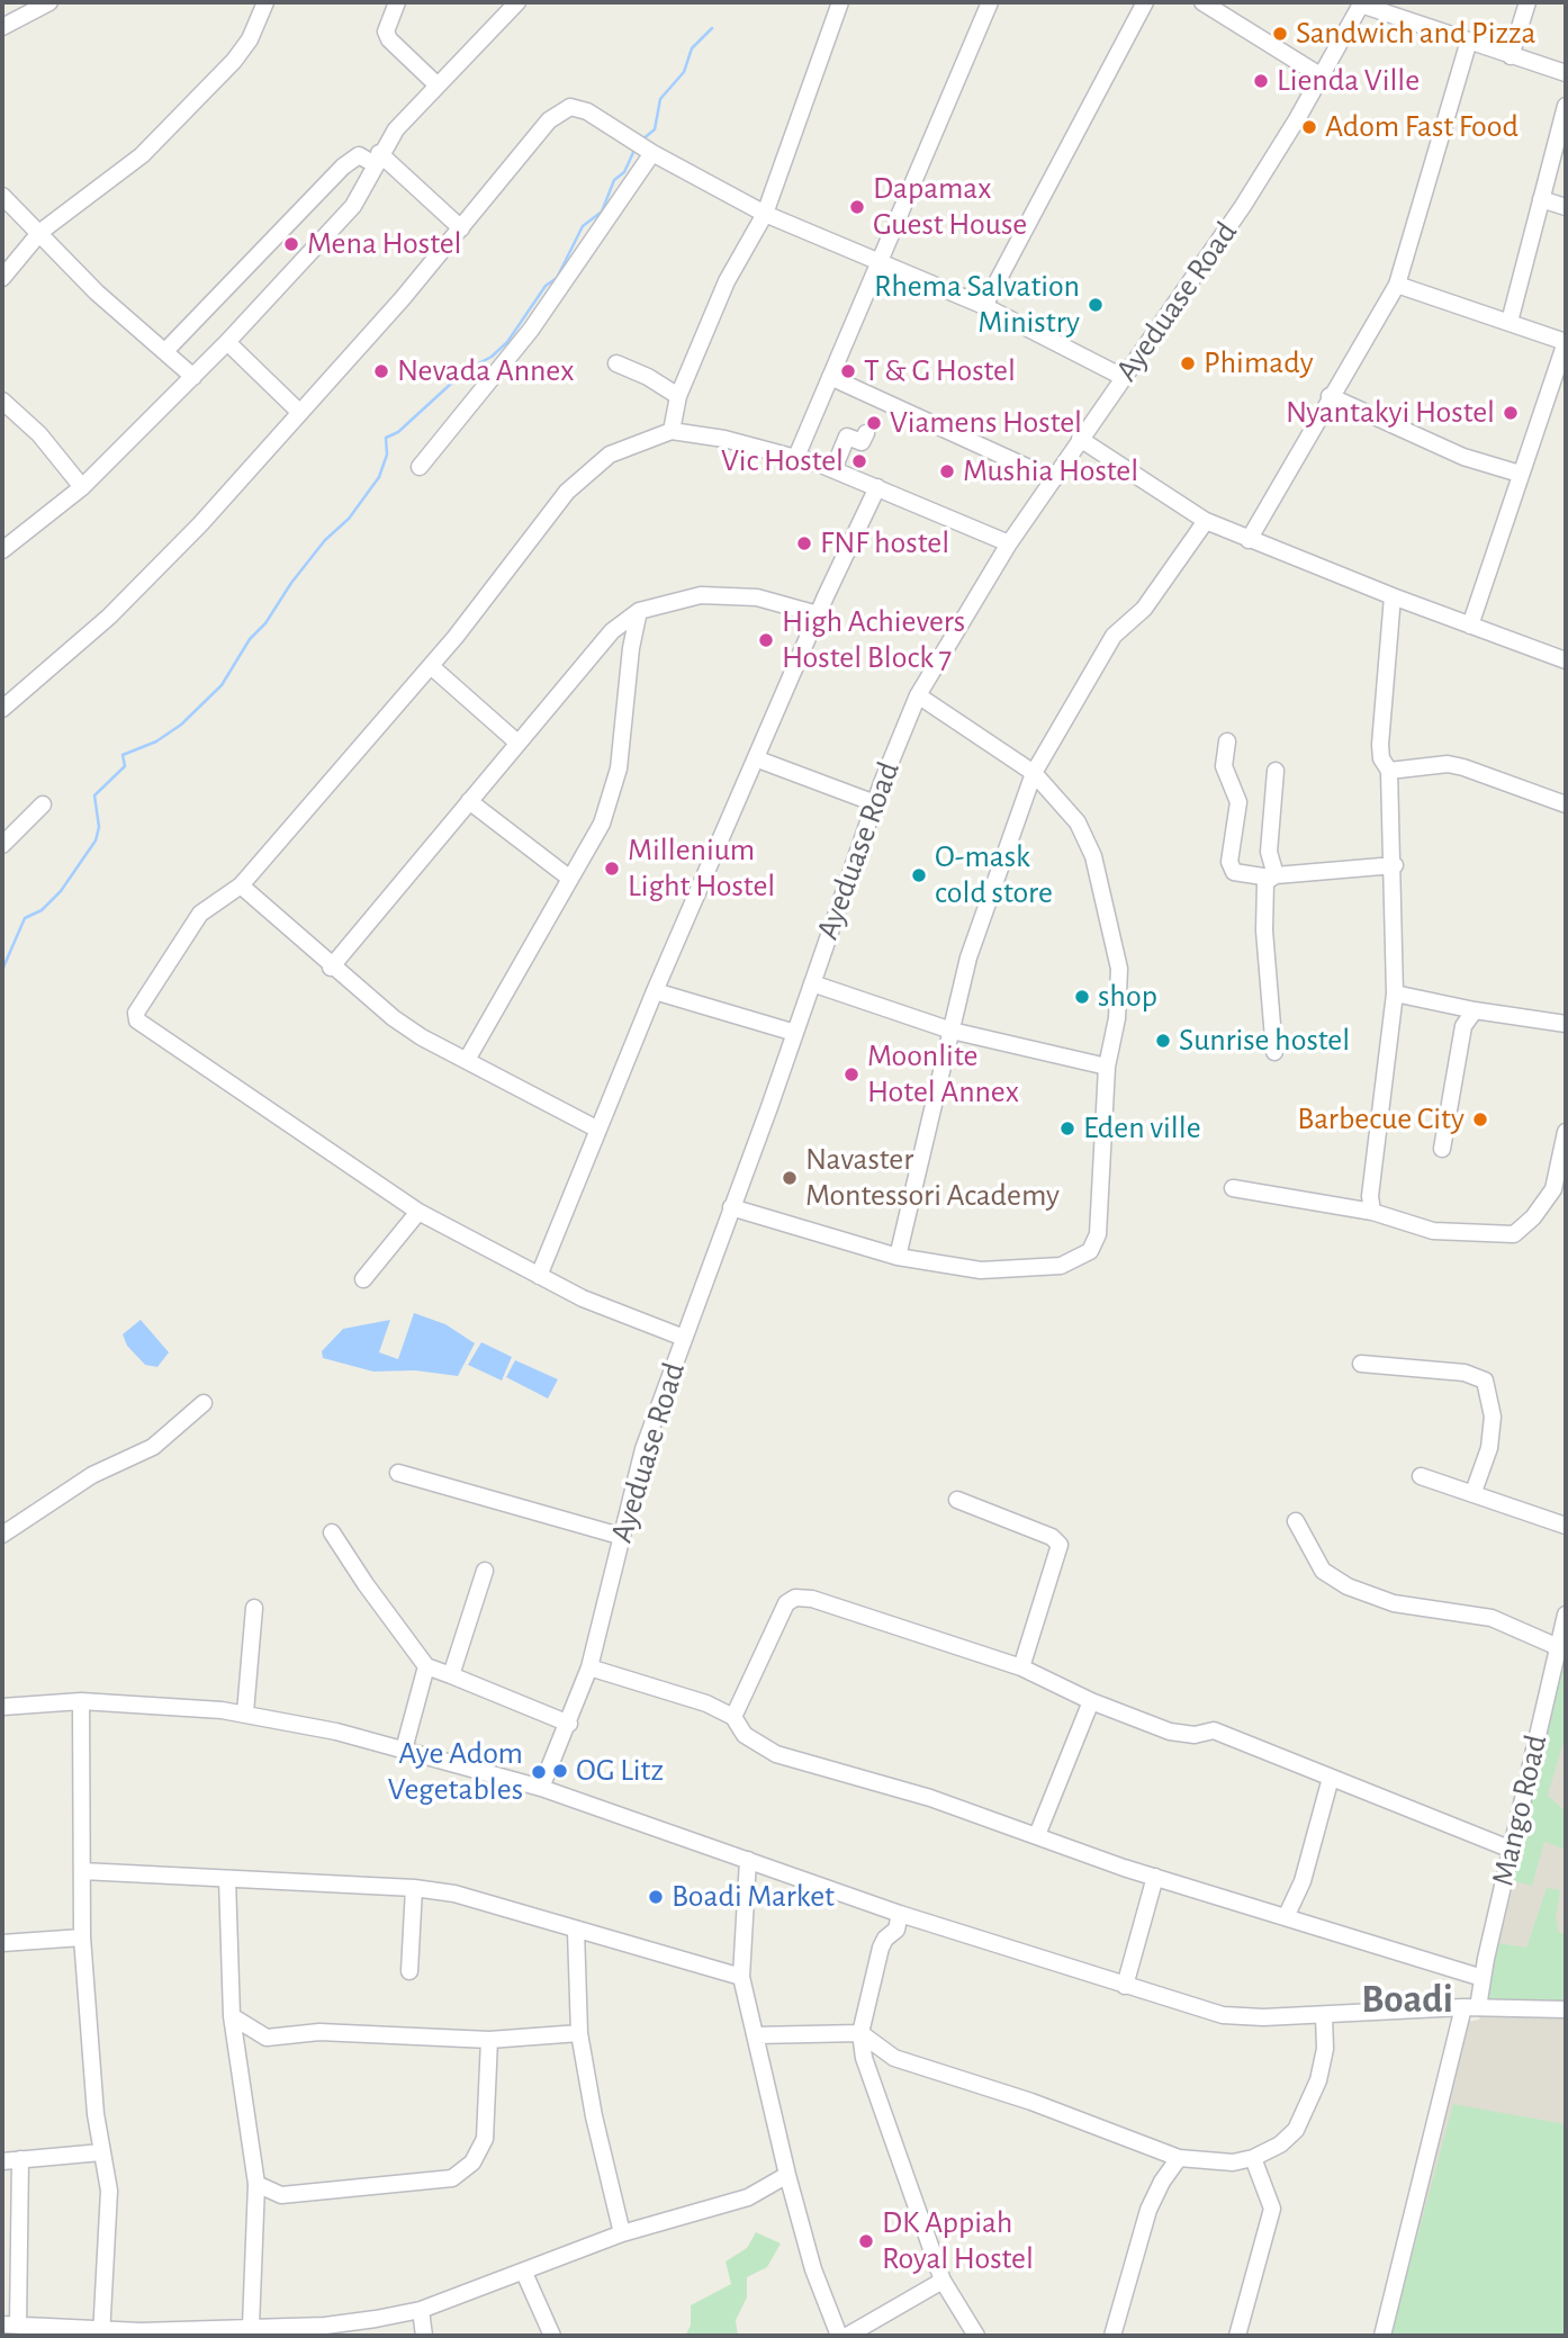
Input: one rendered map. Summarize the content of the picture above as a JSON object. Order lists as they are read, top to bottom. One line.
{"streets":{"street":["Ayeduase Road","Mango Road"]},"districts":["Boadi"],"places":["Sandwich and Pizza","Lienda Ville","Adom Fast Food","Dapamax Guest House","Mena Hostel","Rhema Salvation Ministry","Phimady","Nevada Annex","T & G Hostel","Nyantakyi Hostel","Viamens Hostel","Vic Hostel","Mushia Hostel","FNF hostel","High Achievers Hostel Block 7","Millenium Light Hostel","O-mask cold store","shop","Sunrise hostel","Moonlite Hotel Annex","Barbecue City","Eden ville","Navaster Montessori Academy","OG Litz","Aye Adom Vegetables","Boadi Market","DK Appiah Royal Hostel"]}
